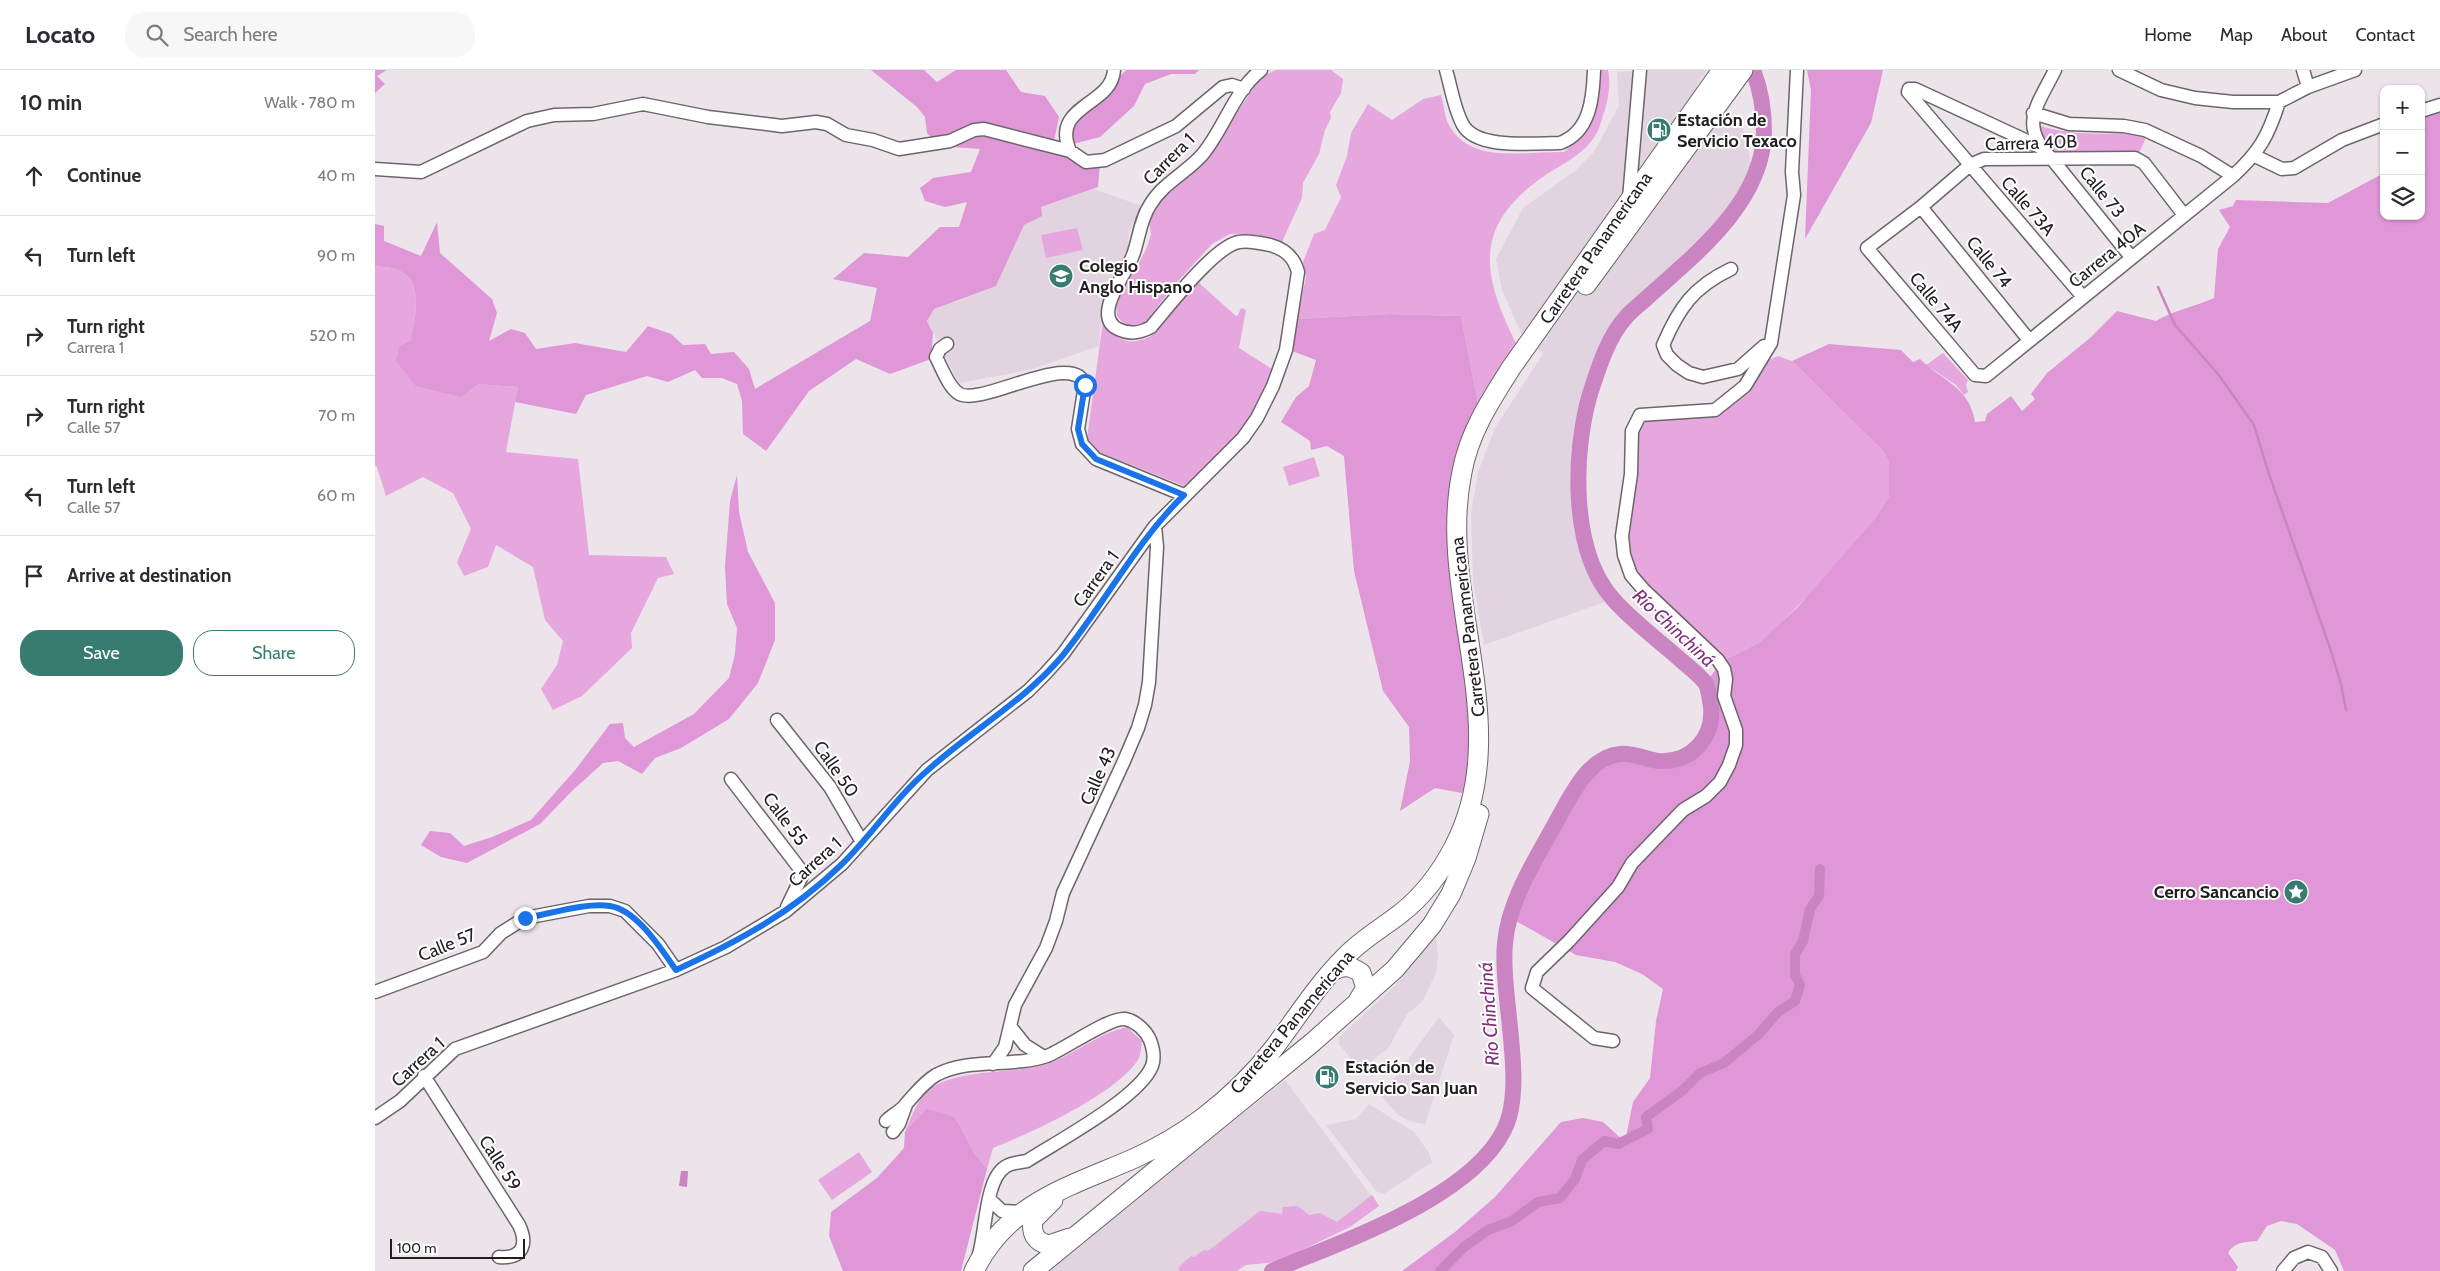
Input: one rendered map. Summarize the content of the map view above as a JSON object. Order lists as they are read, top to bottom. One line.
{"streets":{"highway":["Carretera Panamericana"],"street":["Carrera 40B","Carrera 1","Calle 73","Calle 73A","Carrera 40A","Calle 74","Calle 74A","Calle 50","Calle 43","Calle 55","Calle 57","Calle 59"]},"crossings":[["Carrera 40B","Calle 73"],["Carrera 40B","Calle 73A"],["Carrera 40B","Carrera 40A"],["Carrera 40B","Calle 74"],["Carrera 40B","Calle 74A"],["Carrera 1","Calle 50"],["Carrera 1","Calle 43"],["Carrera 1","Calle 55"],["Carrera 1","Calle 57"],["Carrera 1","Calle 59"],["Calle 73","Calle 73A"],["Calle 73","Carrera 40A"],["Calle 73A","Carrera 40A"],["Carrera 40A","Calle 74"],["Carrera 40A","Calle 74A"]],"water":["Río Chinchiná"],"places":{"fuel station":["Estación de Servicio Texaco","Estación de Servicio San Juan"],"school or university":["Colegio Anglo Hispano"],"place":["Cerro Sancancio"]},"scale_bar":"100 m","page":{"header":"Locato","search":"Search here","nav":["Home","Map","About","Contact"],"heading":["10 min","Walk · 780 m"],"map_buttons":["+","−"],"list":[["Continue","40 m"],["Turn left","90 m"],["Turn right","Carrera 1","520 m"],["Turn right","Calle 57","70 m"],["Turn left","Calle 57","60 m"],"Arrive at destination"],"buttons":["Save","Share"],"scale":"100 m"}}
